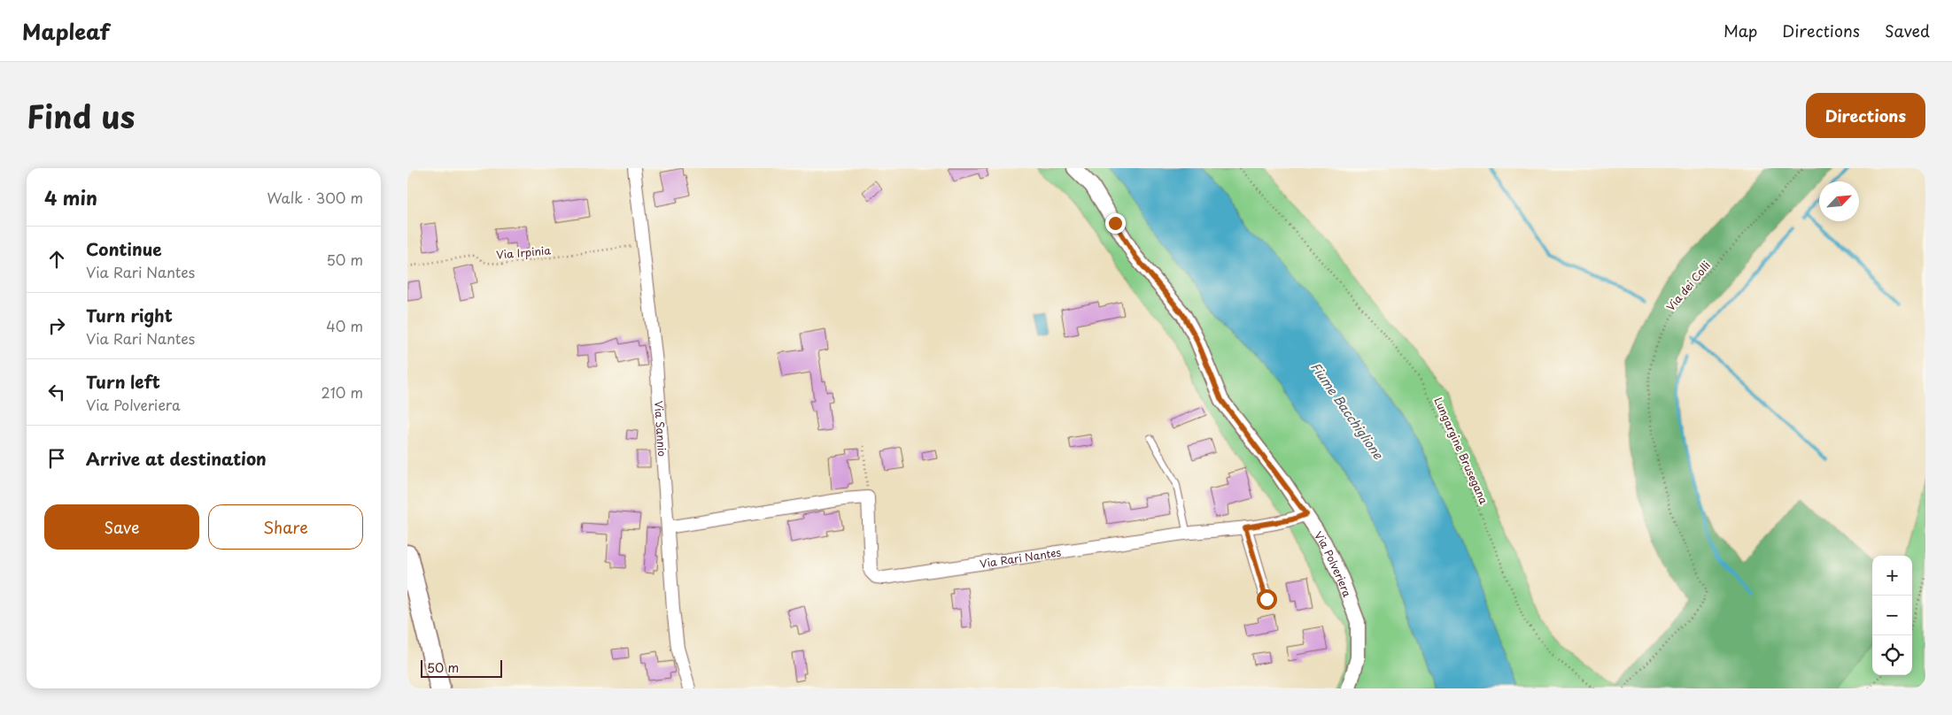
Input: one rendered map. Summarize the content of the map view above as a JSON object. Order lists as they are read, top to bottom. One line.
{"streets":{"street":["Via Sannio","Via Rari Nantes","Via Polveriera"],"path":["Via Irpinia","Via dei Colli","Lungargine Brusegana"]},"crossings":[["Via Irpinia","Via Sannio"],["Via Rari Nantes","Via Polveriera"]],"water":["Fiume Bacchiglione"],"scale_bar":"50 m","north":"top right","page":{"header":"Mapleaf","nav":["Map","Directions","Saved"],"title":"Find us","buttons":["Directions",["Save","Share"]],"heading":["4 min","Walk · 300 m"],"list":[["Continue","Via Rari Nantes","50 m"],["Turn right","Via Rari Nantes","40 m"],["Turn left","Via Polveriera","210 m"],"Arrive at destination"],"map_buttons":["+","−"],"scale":"50 m"}}
